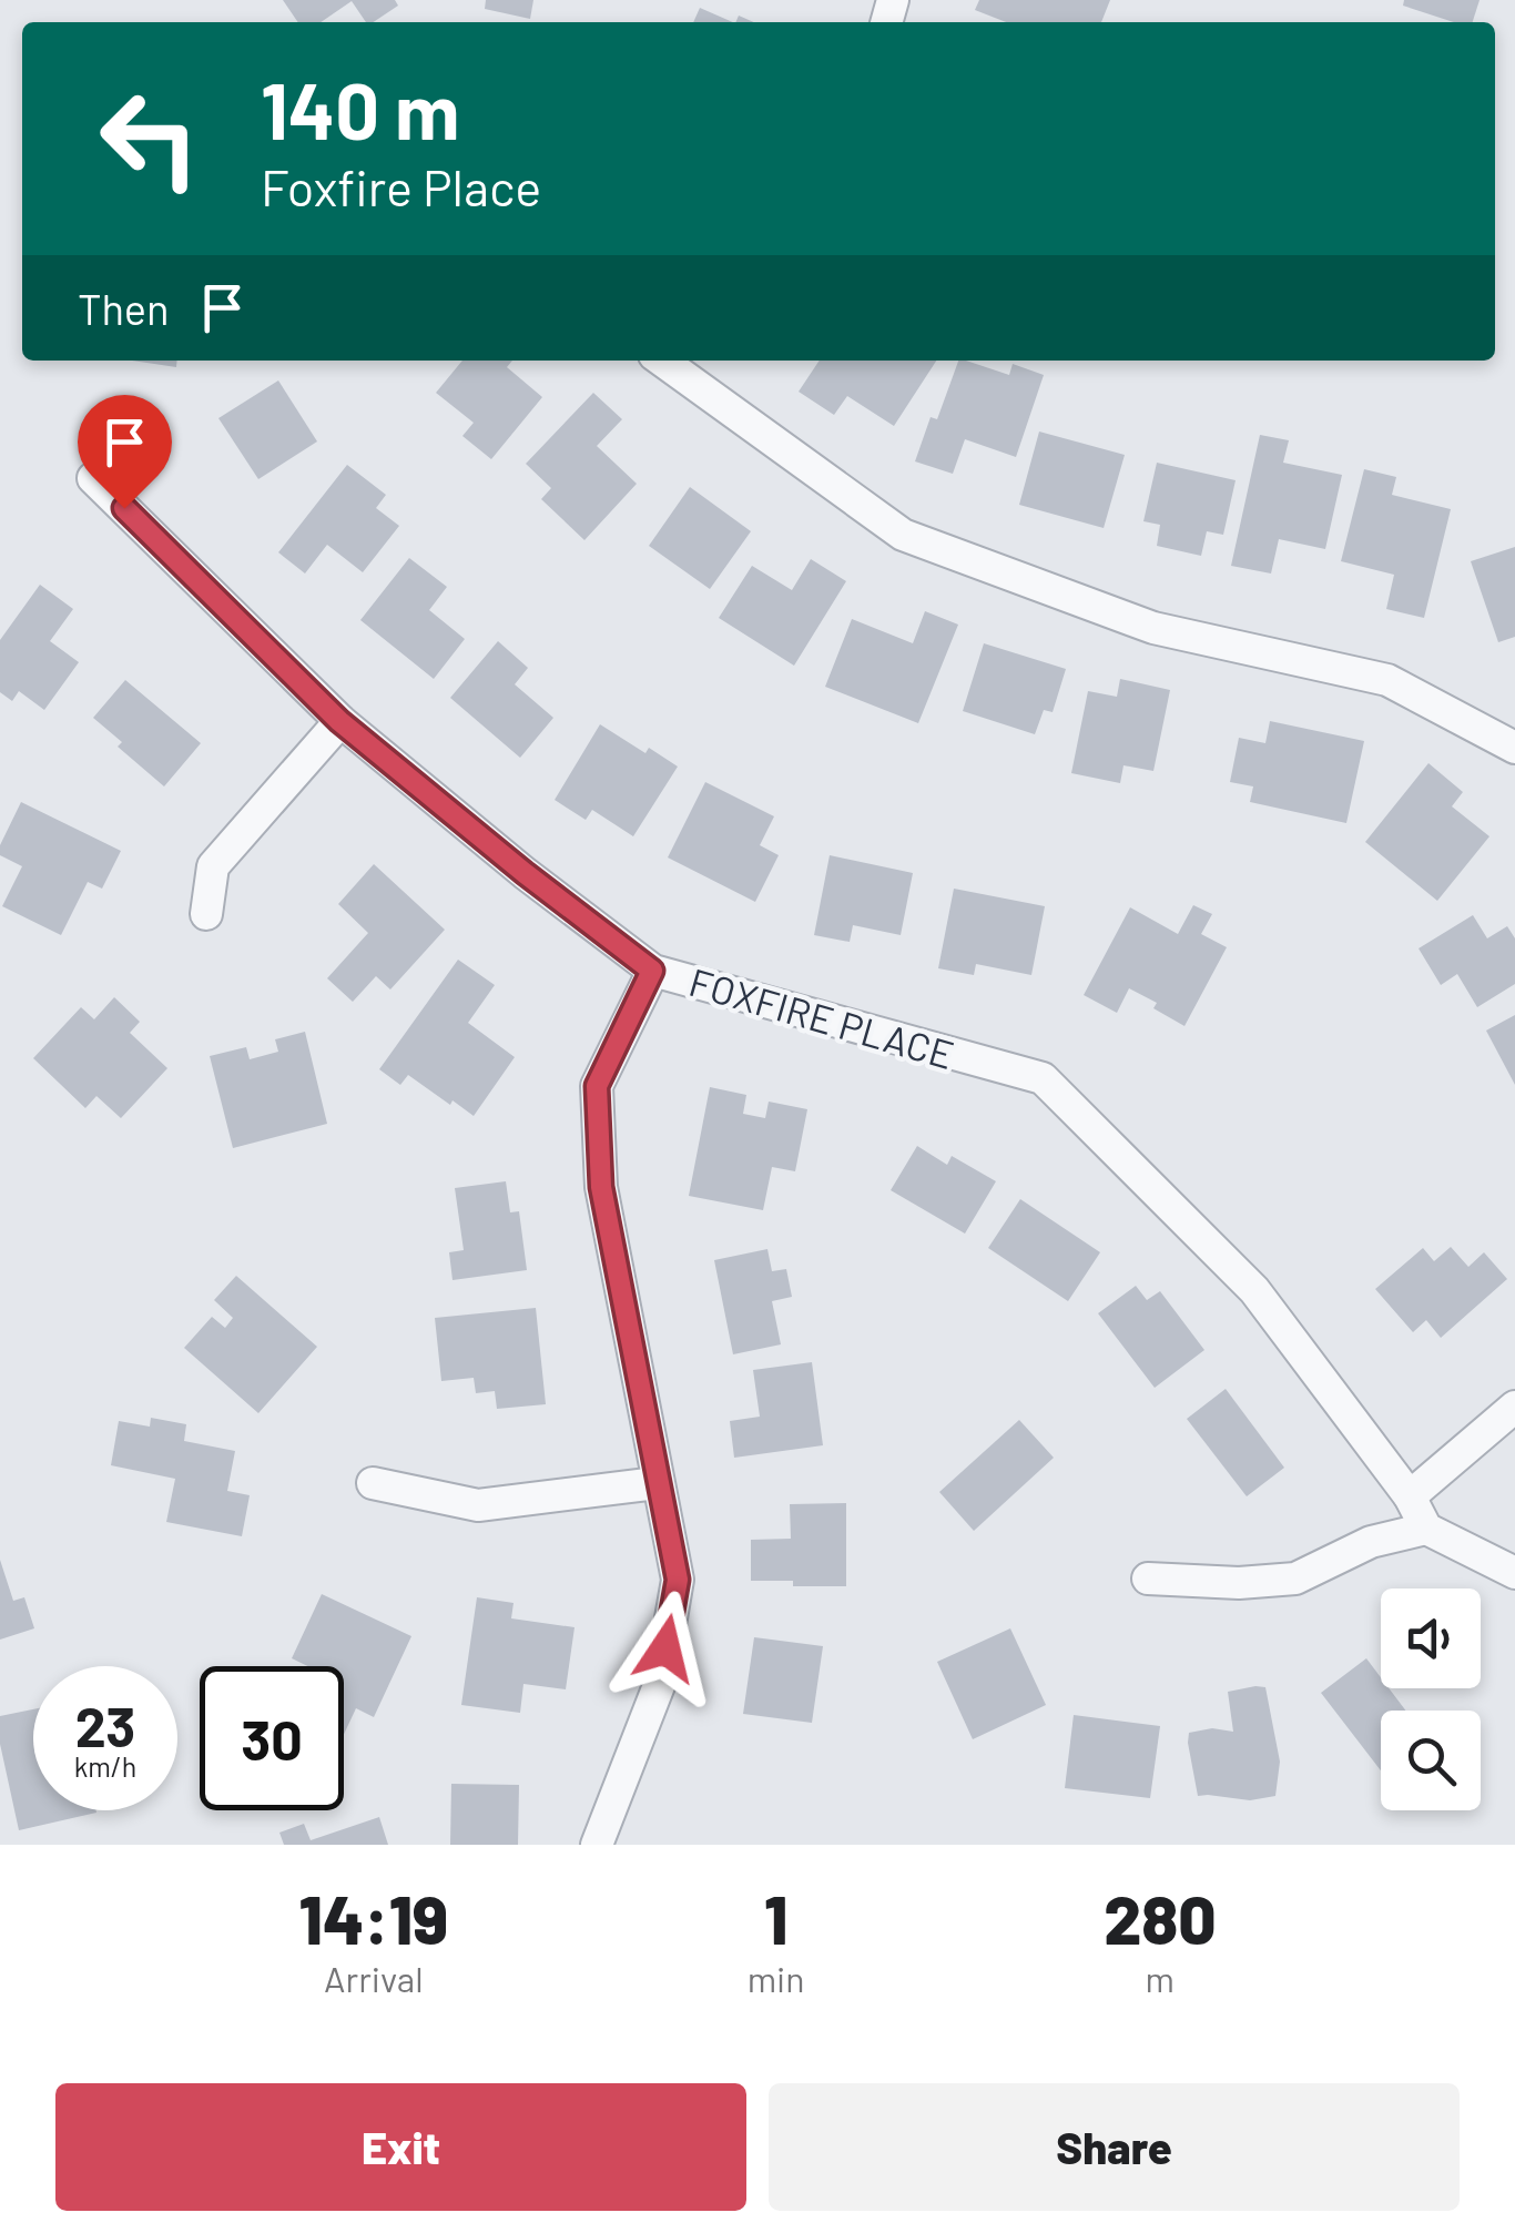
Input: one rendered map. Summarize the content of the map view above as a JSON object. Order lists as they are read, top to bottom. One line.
{"streets":{"street":["FOXFIRE PLACE"]},"page":{"turn":["140 m","Foxfire Place"],"then":"Then","speed":"23 km/h","limit":"30","eta":["14:19","Arrival","1","min","280","m"],"buttons":["Exit","Share"]}}
